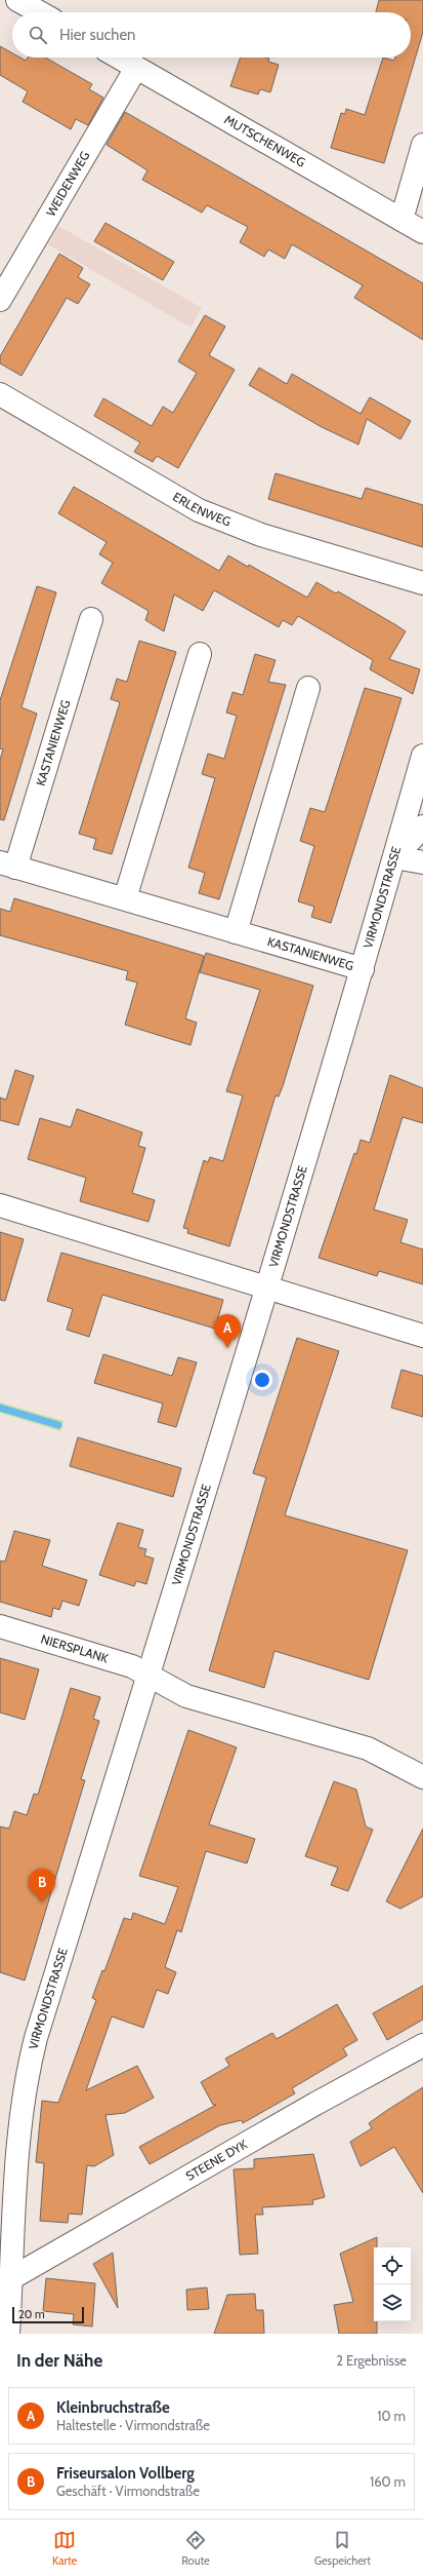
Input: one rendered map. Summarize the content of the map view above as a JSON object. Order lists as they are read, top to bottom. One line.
{"streets":{"street":["MUTSCHENWEG","WEIDENWEG","ERLENWEG","KASTANIENWEG","VIRMONDSTRASSE","NIERSPLANK","STEENE DYK"]},"crossings":[["MUTSCHENWEG","WEIDENWEG"],["KASTANIENWEG","VIRMONDSTRASSE"],["VIRMONDSTRASSE","NIERSPLANK"],["VIRMONDSTRASSE","STEENE DYK"]],"scale_bar":"20 m","page":{"search":"Hier suchen","pins":["A","B"],"scale":"20 m","heading":["In der Nähe","2 Ergebnisse"],"list":[{"mark":"A","name":"Kleinbruchstraße","note":"Haltestelle · Virmondstraße","value":"10 m"},{"mark":"B","name":"Friseursalon Vollberg","note":"Geschäft · Virmondstraße","value":"160 m"}],"nav":["Karte","Route","Gespeichert"]}}
